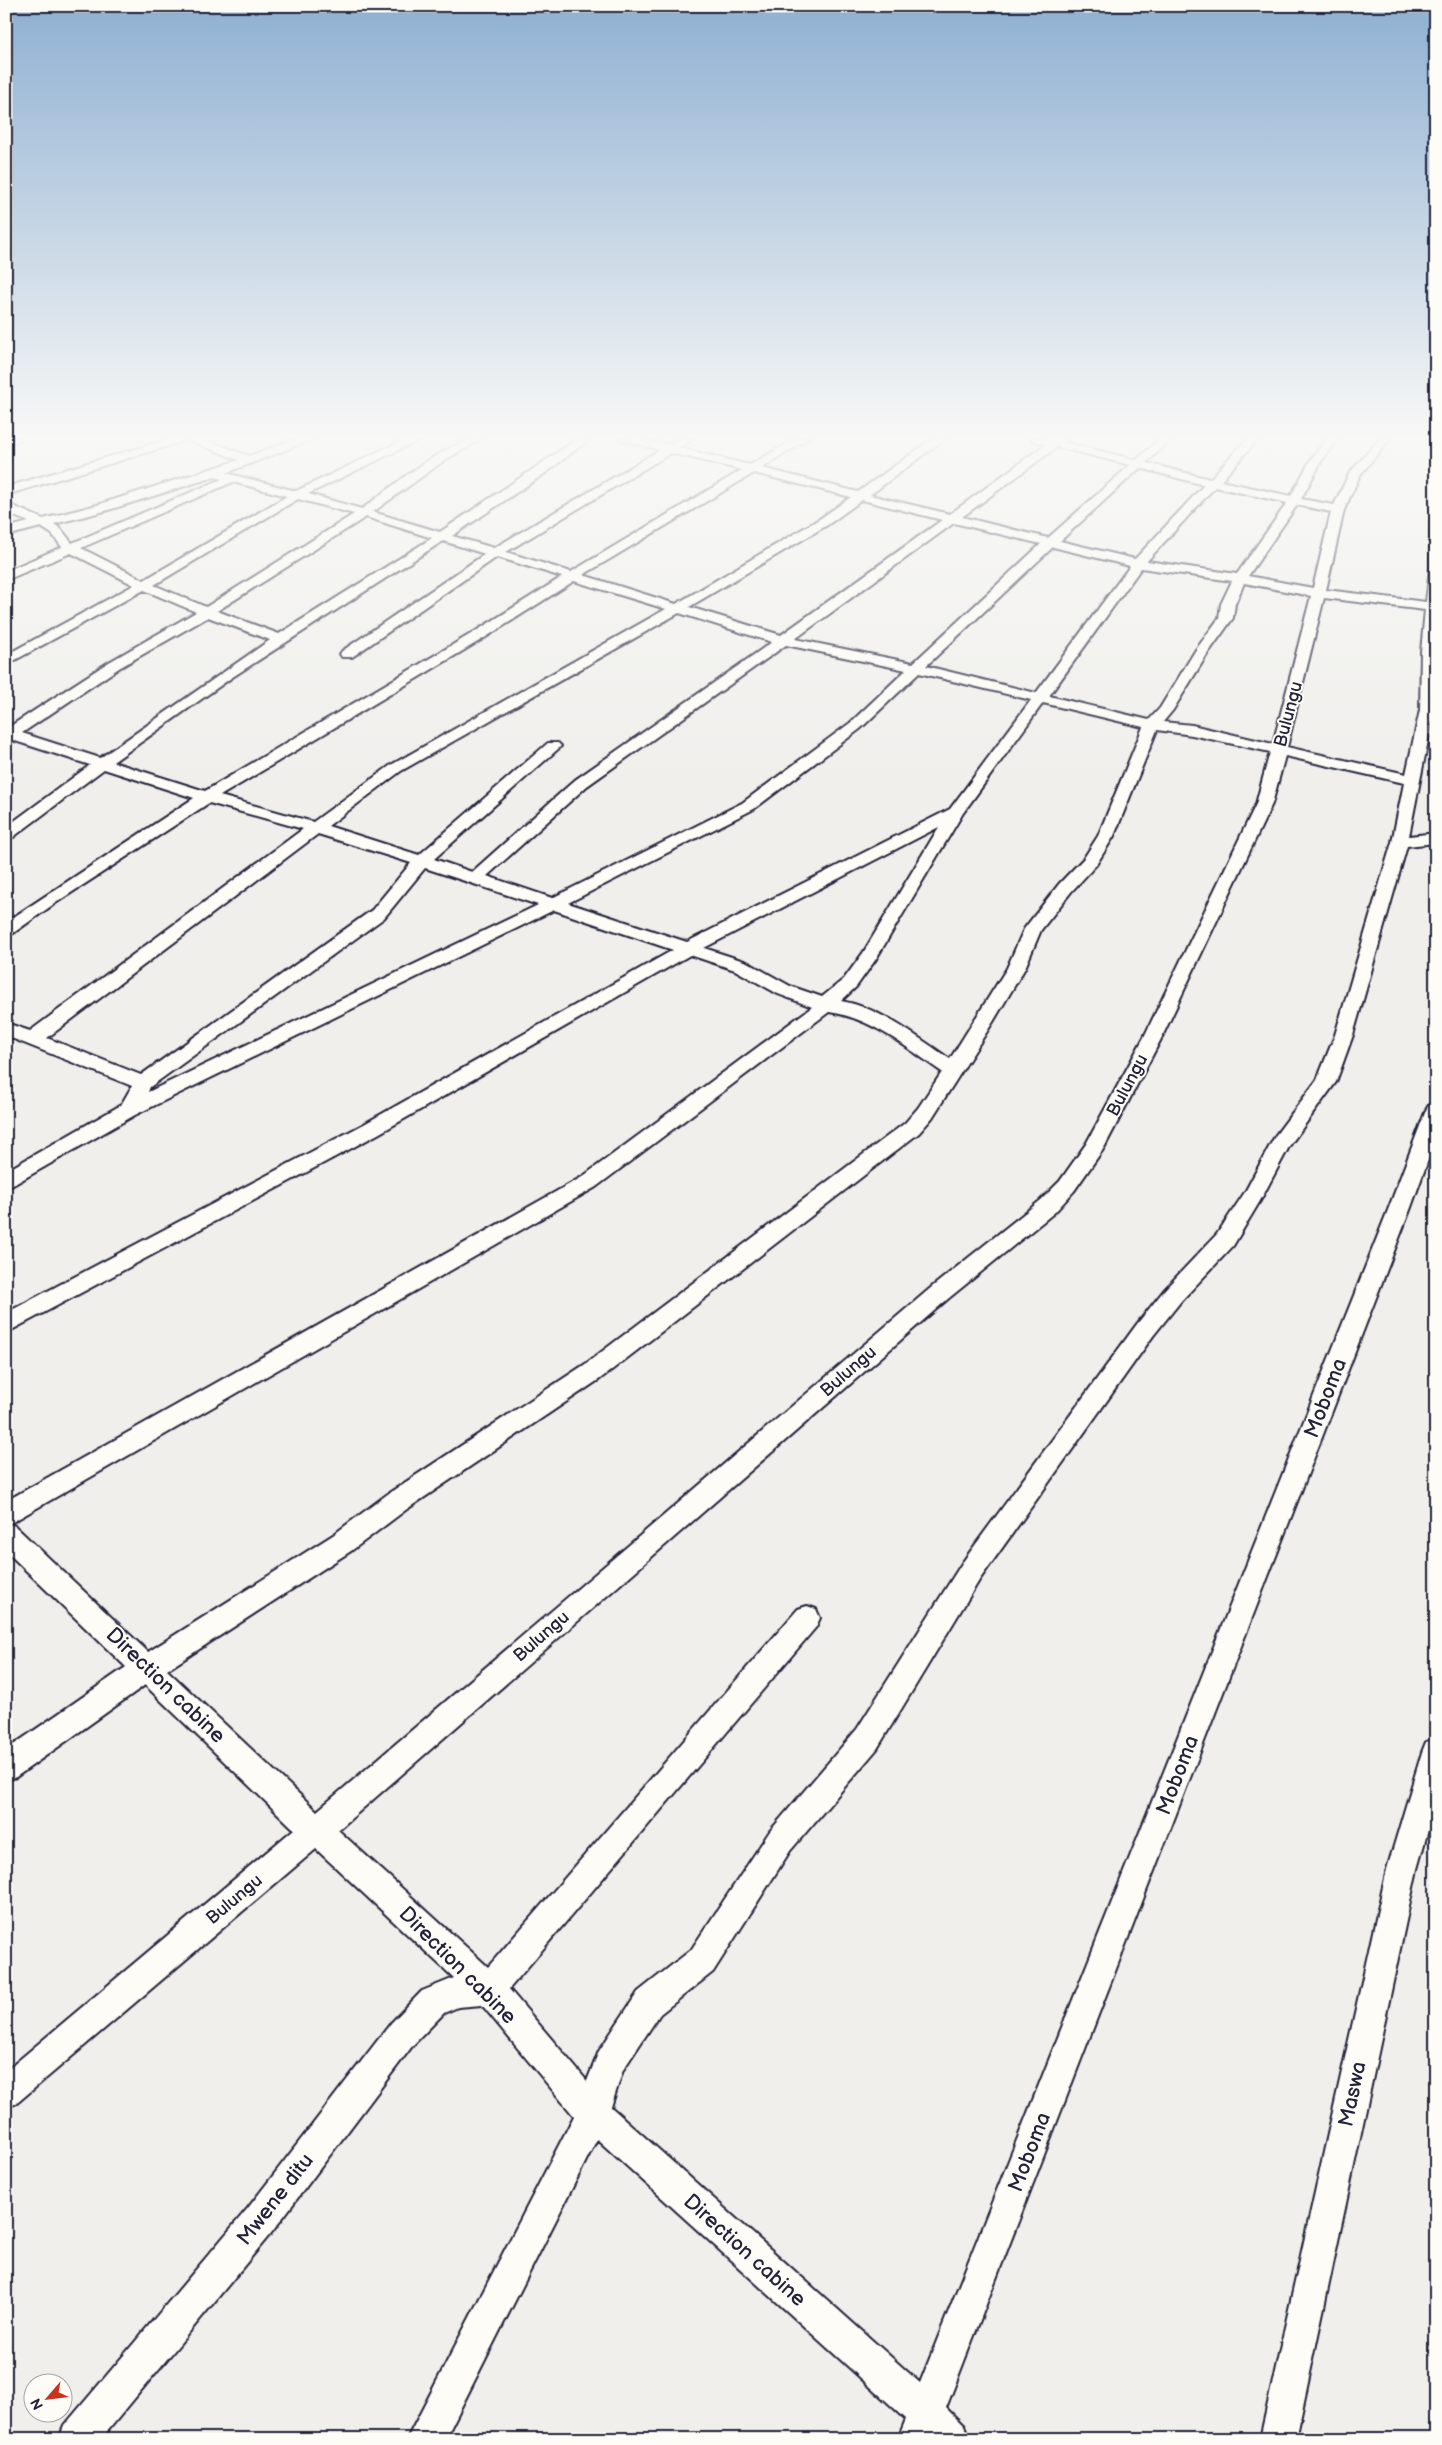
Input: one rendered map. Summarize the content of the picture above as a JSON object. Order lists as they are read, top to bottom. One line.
{"streets":{"street":["Bulungu","Moboma","Direction cabine","Maswa","Mwene ditu"]},"crossings":[["Bulungu","Direction cabine"],["Moboma","Direction cabine"],["Direction cabine","Mwene ditu"]],"north":"bottom left"}
